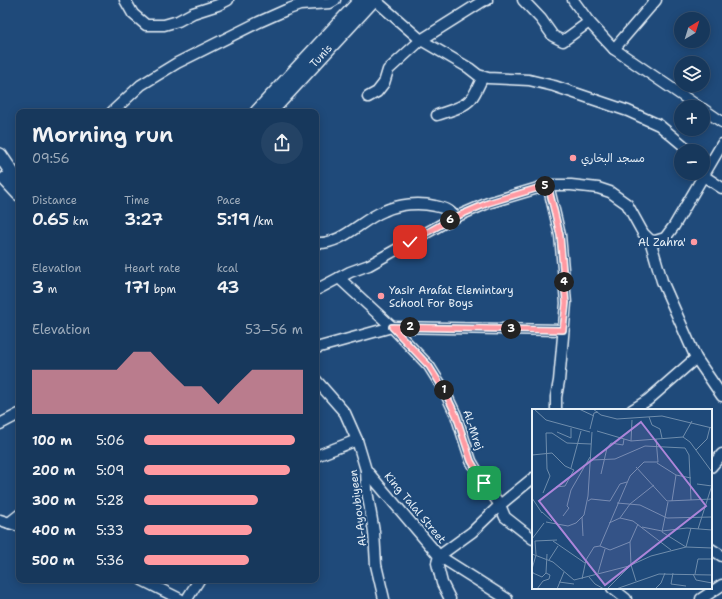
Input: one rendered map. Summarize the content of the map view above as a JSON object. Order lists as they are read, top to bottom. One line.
{"streets":{"main road":["Tunis"],"street":["AL-Mrej","Al-Ayoubiyeen","King Talal Street"]},"crossings":[["Al-Ayoubiyeen","King Talal Street"]],"places":["مسجد البخاري","Al Zahra'","Yasir Arafat Elemintary School For Boys"],"north":"top right","page":{"map_buttons":["+","−"],"heading":["Morning run","09:56"],"pins":["5","6","4","2","3","1"],"stats":[["Distance","0.65 km"],["Time","3:27"],["Pace","5:19 /km"],["Elevation","3 m"],["Heart rate","171 bpm"],["kcal","43"]],"chart":["Elevation","53–56 m"],"list":[{"name":"100 m","note":"5:06"},{"name":"200 m","note":"5:09"},{"name":"300 m","note":"5:28"},{"name":"400 m","note":"5:33"},{"name":"500 m","note":"5:36"}]}}
